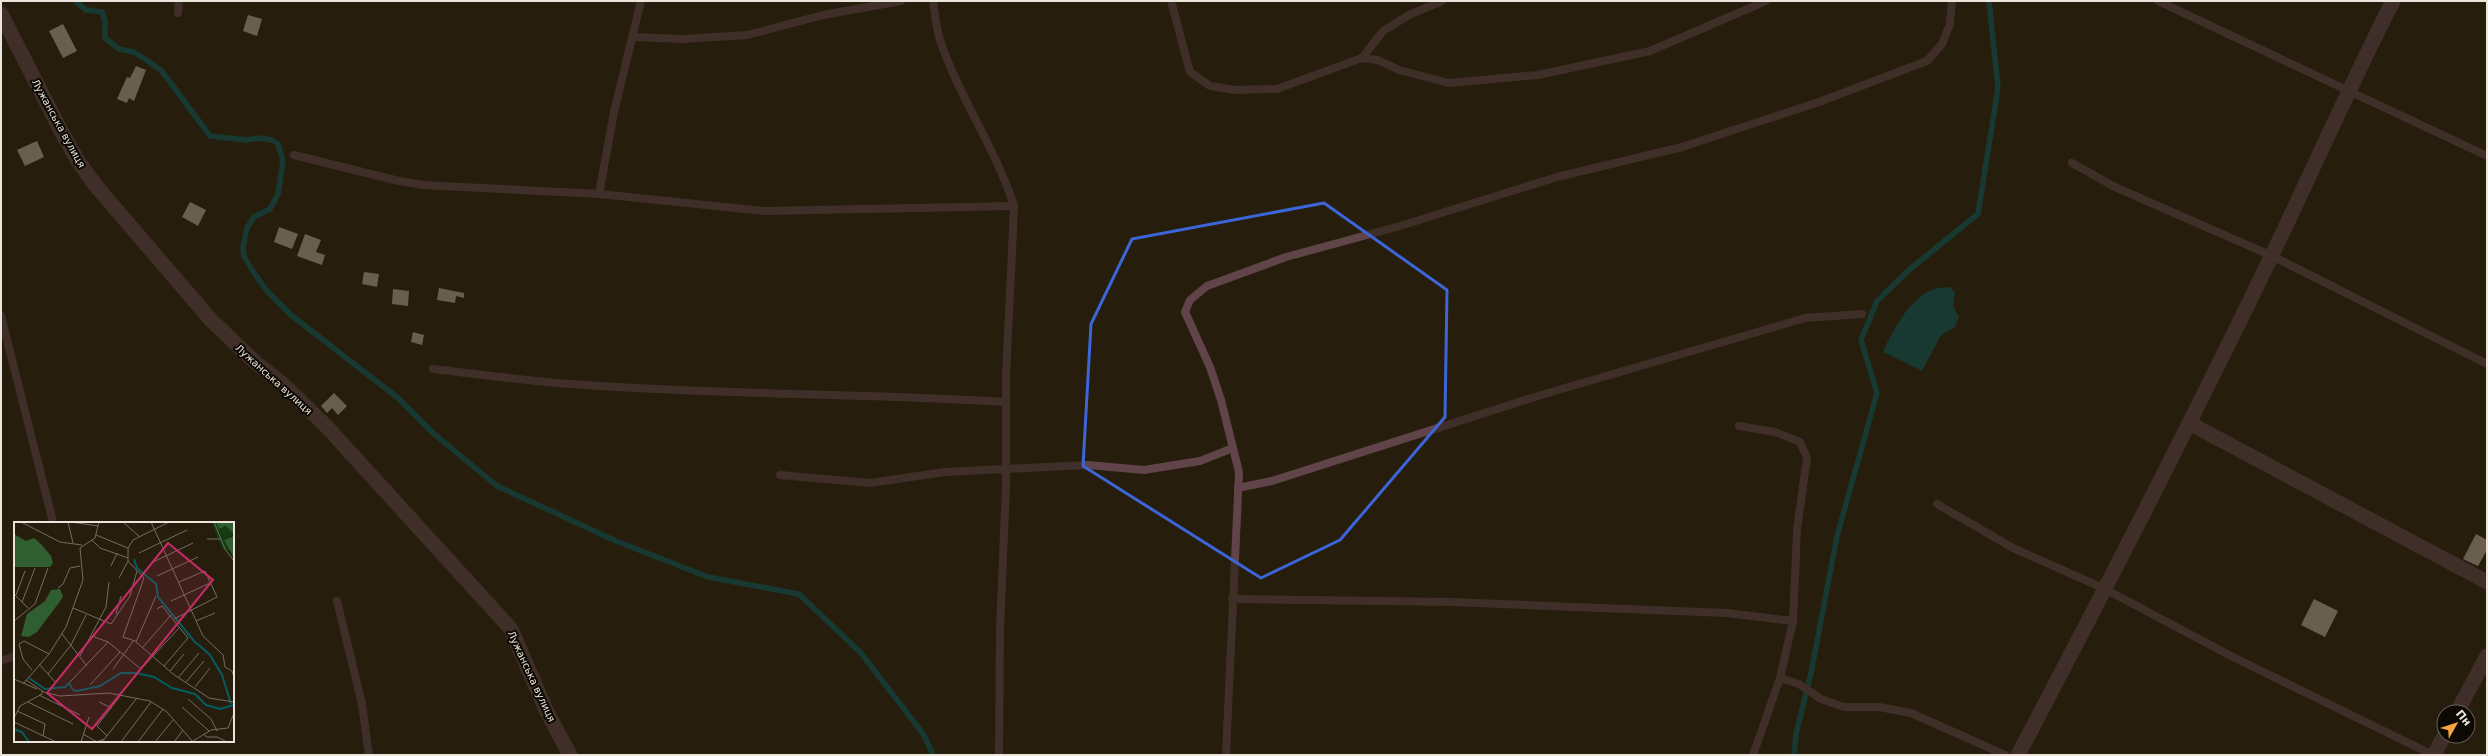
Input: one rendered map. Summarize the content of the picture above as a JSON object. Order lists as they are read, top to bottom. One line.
{"streets":{"street":["Лужанська вулиця"]},"north":"top right"}
